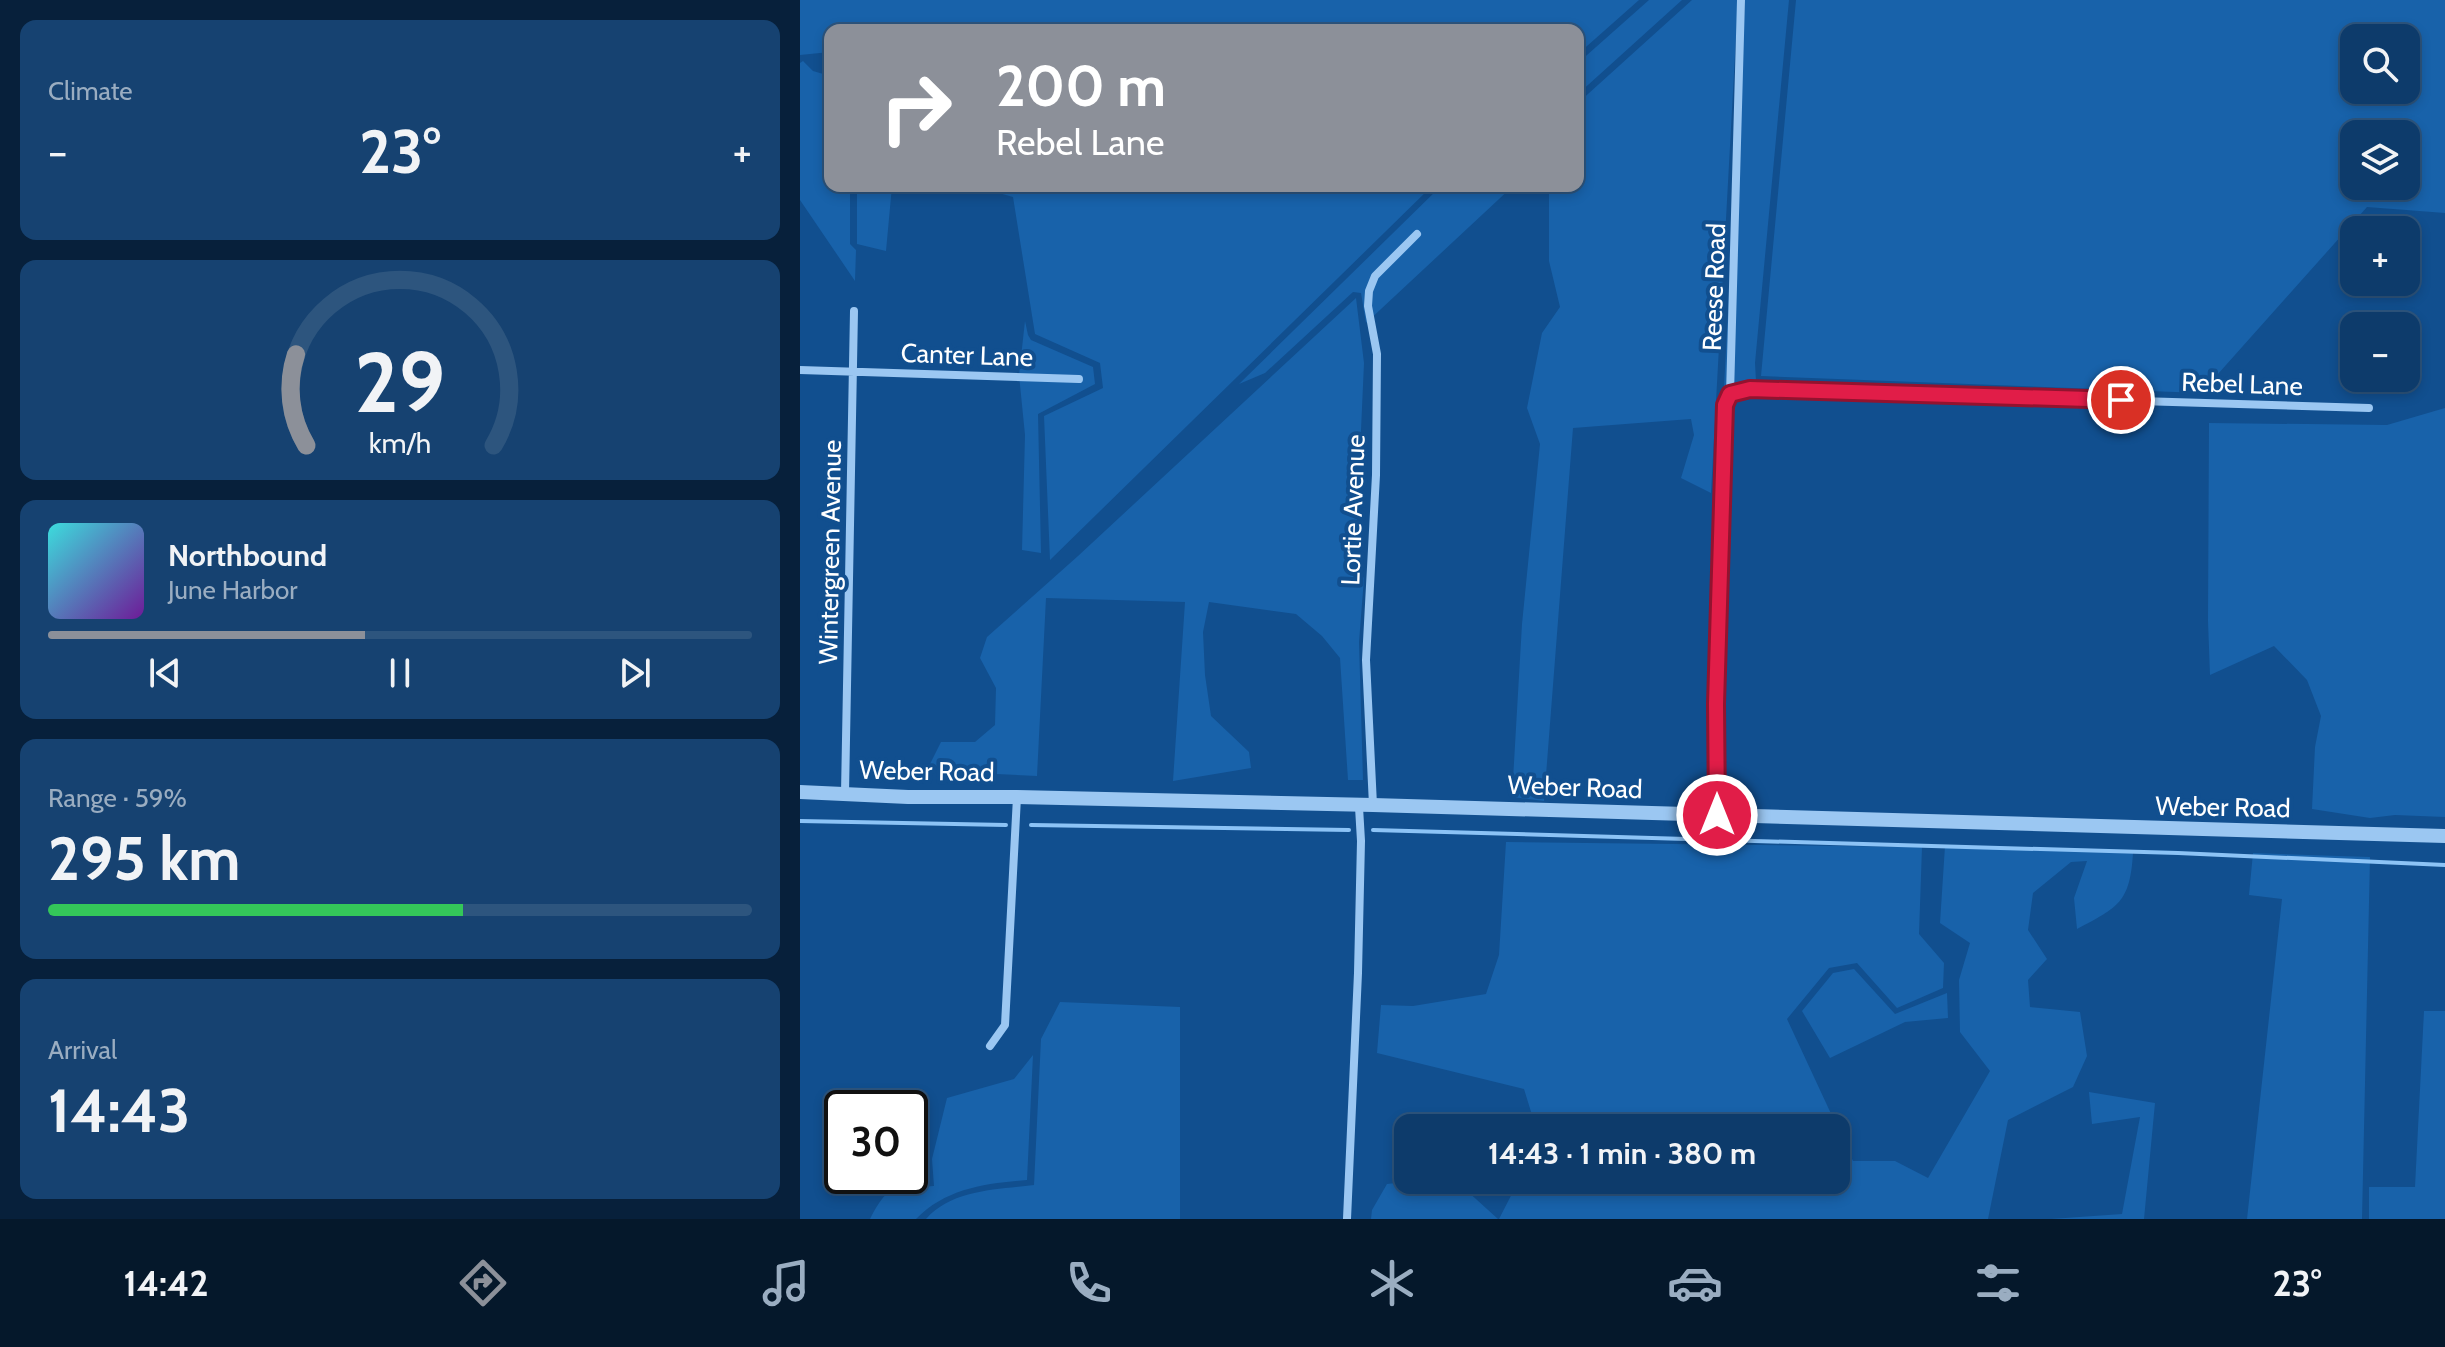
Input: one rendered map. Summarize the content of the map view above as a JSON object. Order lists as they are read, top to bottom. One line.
{"streets":{"street":["Reese Road","Canter Lane","Rebel Lane","Lortie Avenue","Wintergreen Avenue","Weber Road"]},"crossings":[["Reese Road","Rebel Lane"],["Reese Road","Weber Road"],["Canter Lane","Wintergreen Avenue"],["Lortie Avenue","Weber Road"],["Wintergreen Avenue","Weber Road"]],"page":{"tile":["Climate",["Range · 59%","295 km"],["Arrival","14:43"]],"map_buttons":["+","−"],"turn":["200 m","Rebel Lane"],"heat":["−","23°","+"],"song":["Northbound","June Harbor"],"limit":"30","trip":"14:43 · 1 min · 380 m","tabs":["14:42","23°"],"gauge":["29","km/h"]}}
